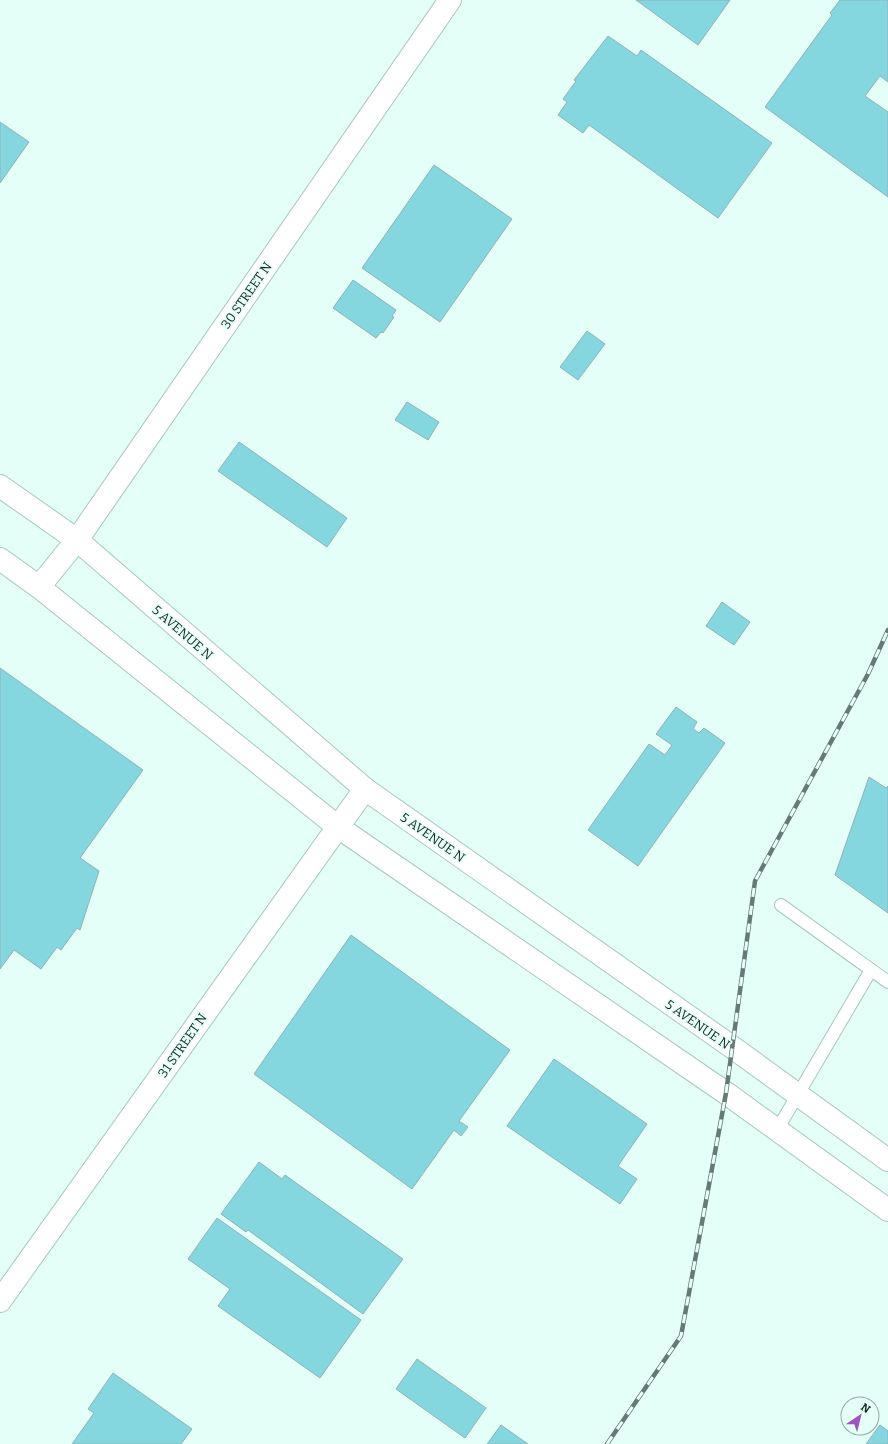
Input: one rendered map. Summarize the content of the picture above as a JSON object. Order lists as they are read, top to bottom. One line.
{"streets":{"main road":["30 STREET N","5 AVENUE N","31 STREET N"]},"crossings":[["30 STREET N","5 AVENUE N"],["5 AVENUE N","31 STREET N"]],"north":"top right"}
